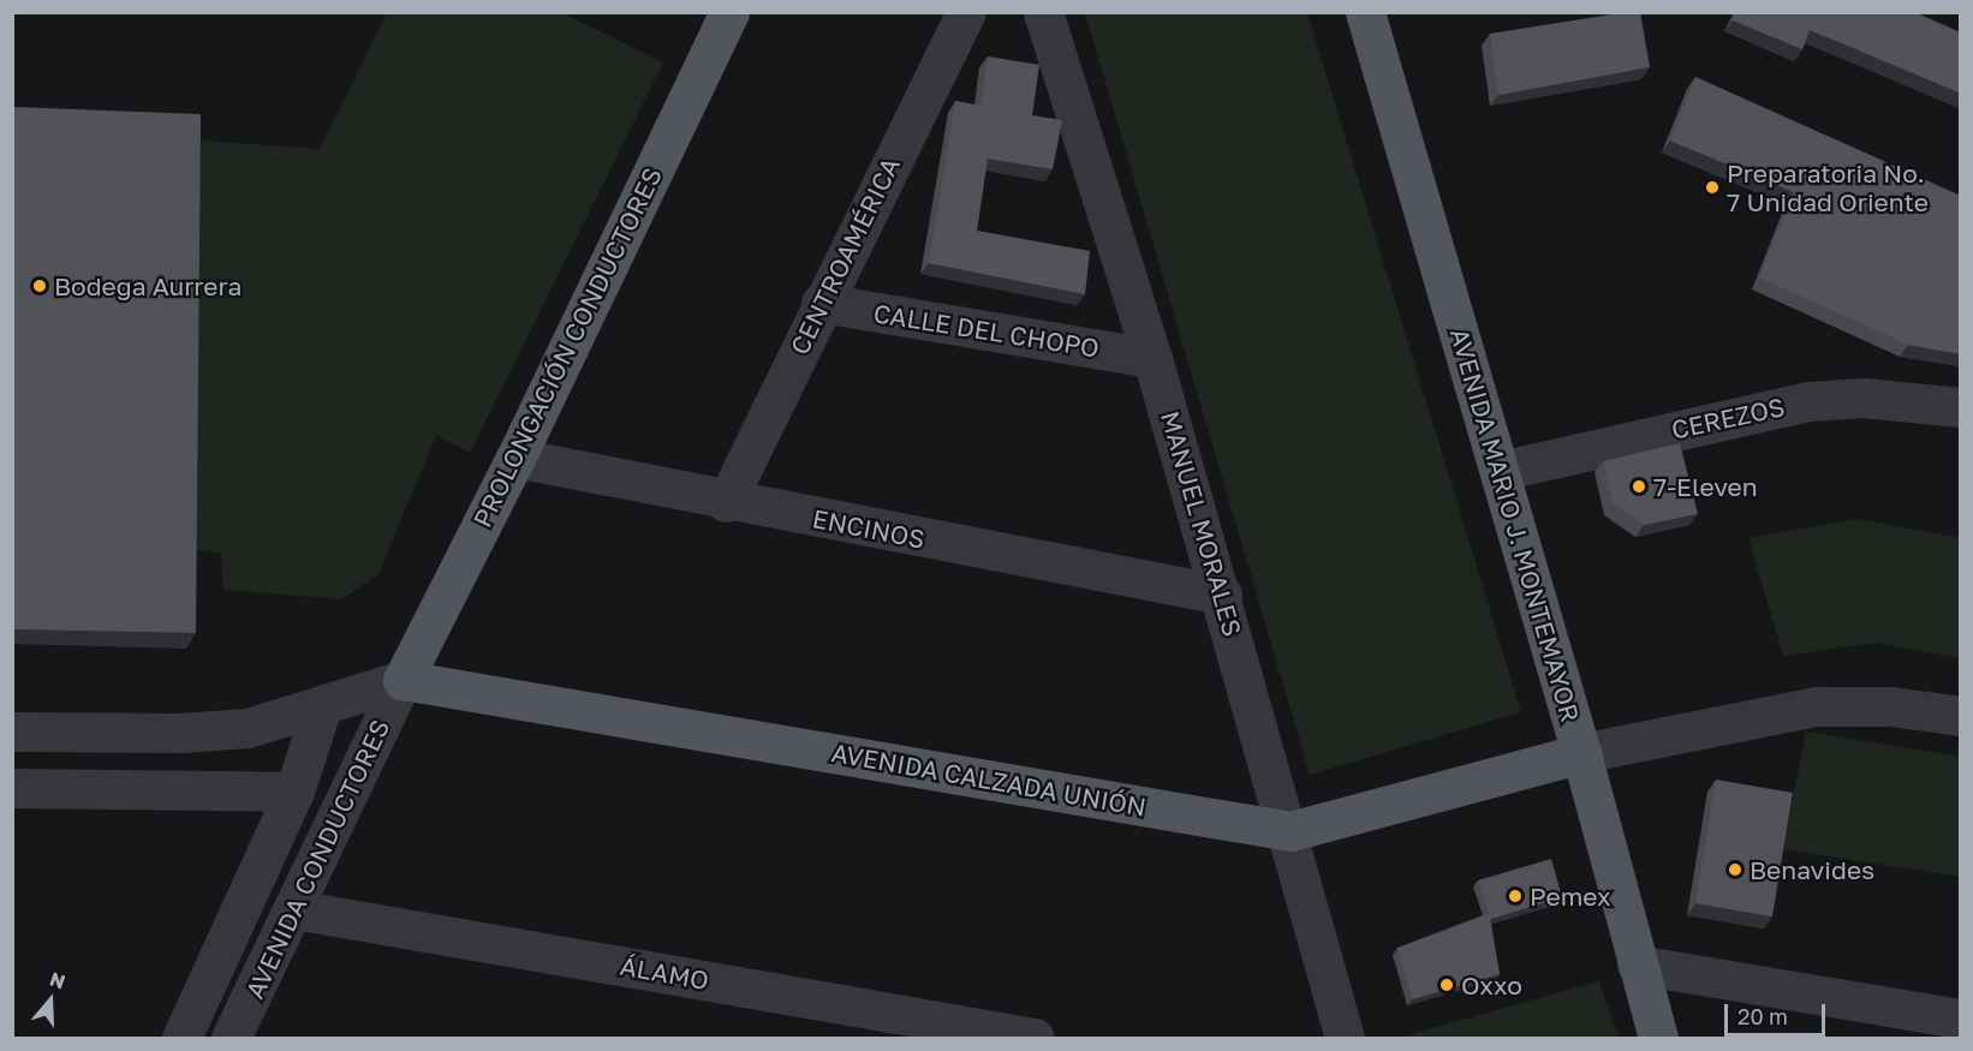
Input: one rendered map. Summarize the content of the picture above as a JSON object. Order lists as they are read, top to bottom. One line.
{"streets":{"main road":["PROLONGACIÓN CONDUCTORES","AVENIDA MARIO J. MONTEMAYOR","AVENIDA CALZADA UNIÓN"],"street":["CENTROAMÉRICA","CALLE DEL CHOPO","CEREZOS","MANUEL MORALES","ENCINOS","AVENIDA CONDUCTORES","ÁLAMO"]},"crossings":[["CENTROAMÉRICA","CALLE DEL CHOPO"],["CENTROAMÉRICA","ENCINOS"],["CALLE DEL CHOPO","MANUEL MORALES"],["PROLONGACIÓN CONDUCTORES","ENCINOS"],["PROLONGACIÓN CONDUCTORES","AVENIDA CALZADA UNIÓN"],["PROLONGACIÓN CONDUCTORES","AVENIDA CONDUCTORES"],["CEREZOS","AVENIDA MARIO J. MONTEMAYOR"],["MANUEL MORALES","ENCINOS"],["MANUEL MORALES","AVENIDA CALZADA UNIÓN"],["AVENIDA MARIO J. MONTEMAYOR","AVENIDA CALZADA UNIÓN"],["AVENIDA CALZADA UNIÓN","AVENIDA CONDUCTORES"],["AVENIDA CONDUCTORES","ÁLAMO"]],"places":["Preparatoria No. 7 Unidad Oriente","Bodega Aurrera","7-Eleven","Benavides","Pemex","Oxxo"],"scale_bar":"20 m","north":"top"}
